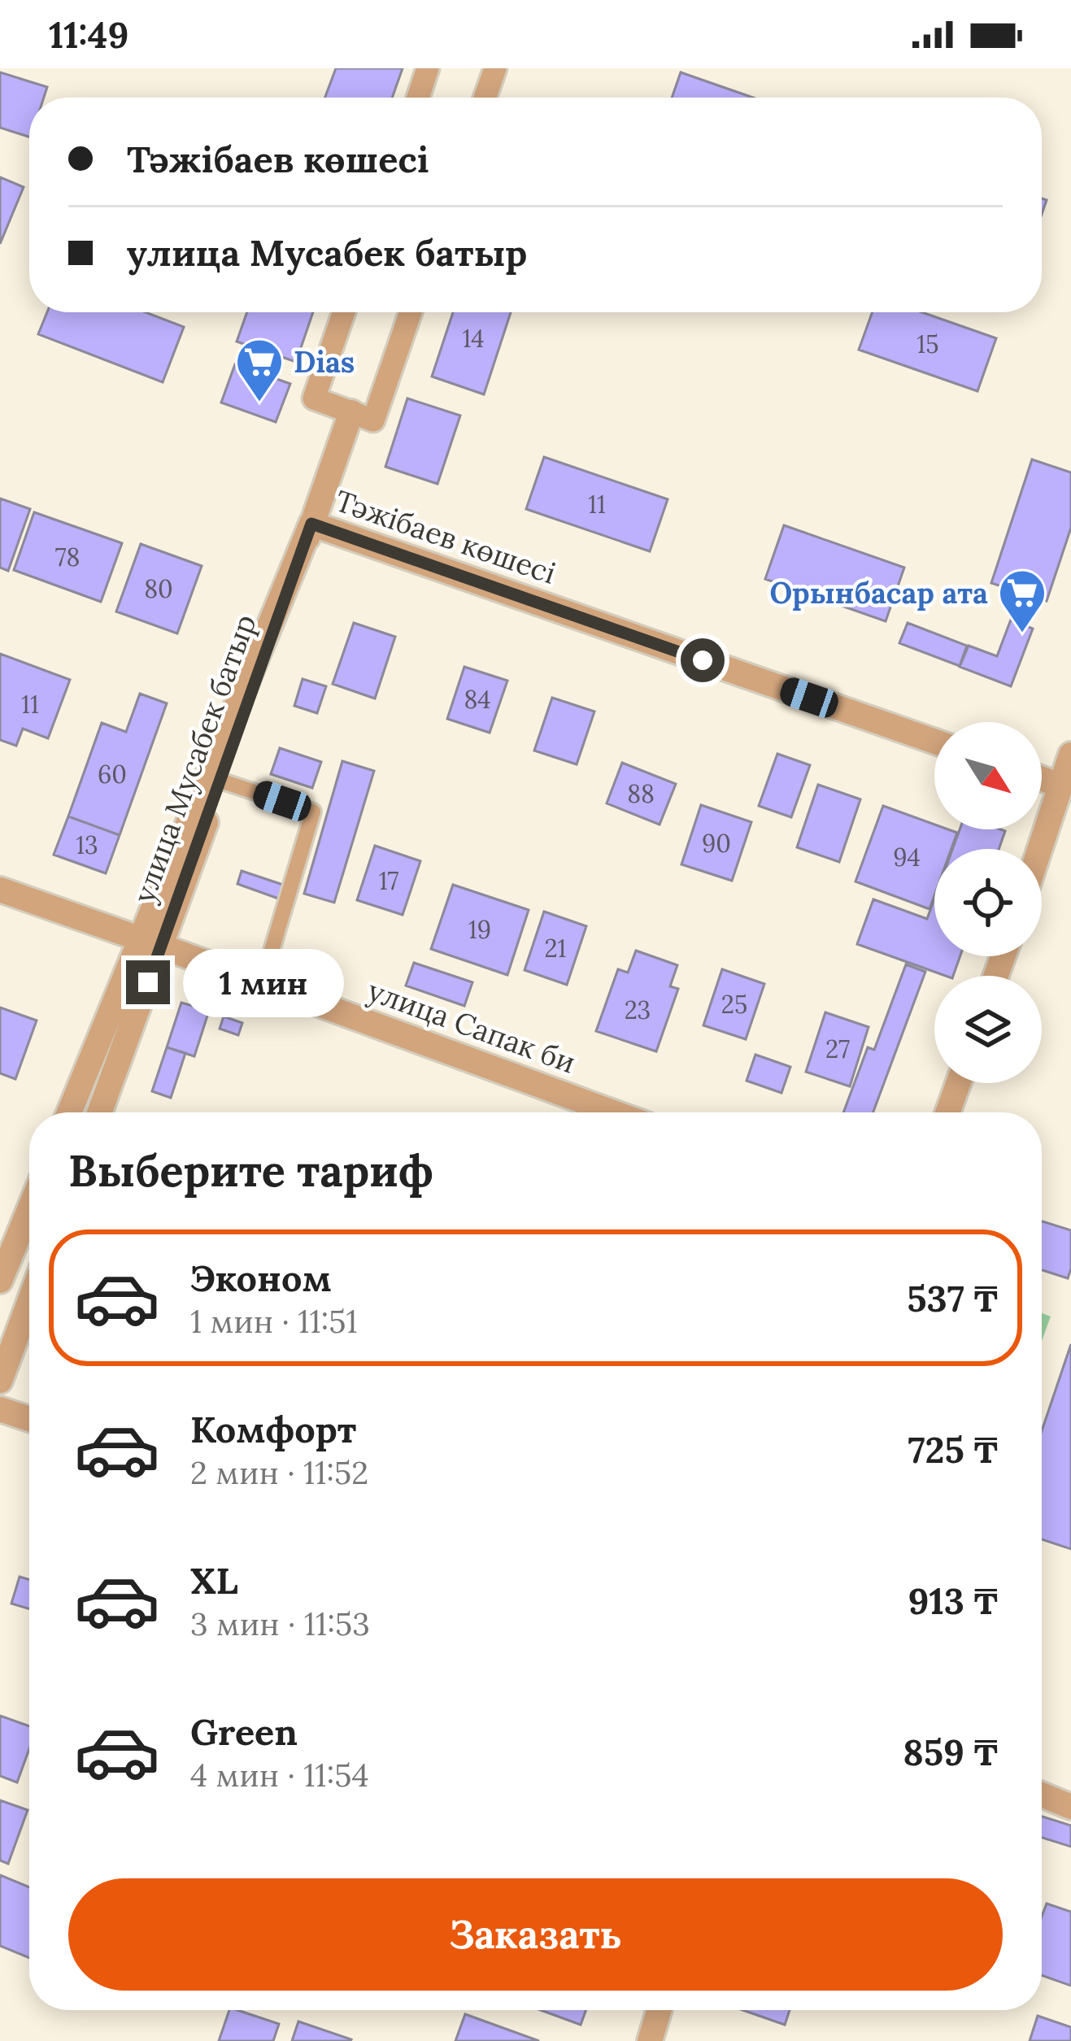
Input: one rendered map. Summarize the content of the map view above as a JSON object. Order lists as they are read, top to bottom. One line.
{"streets":{"street":["Тәжібаев көшесі","улица Мусабек батыр","улица Сапак би"]},"crossings":[["Тәжібаев көшесі","улица Мусабек батыр"],["улица Мусабек батыр","улица Сапак би"]],"places":{"supermarket":["Dias","Орынбасар ата"]},"house_numbers":["14","15","11","78","80","84","11","60","88","90","13","94","17","19","21","25","23","27"],"north":"bottom right","page":{"status":"11:49","banner":["Тәжібаев көшесі","улица Мусабек батыр"],"bubble":"1 мин","heading":"Выберите тариф","list":[{"name":"Эконом","note":"1 мин · 11:51","value":"537 ₸"},{"name":"Комфорт","note":"2 мин · 11:52","value":"725 ₸"},{"name":"XL","note":"3 мин · 11:53","value":"913 ₸"},{"name":"Green","note":"4 мин · 11:54","value":"859 ₸"}],"buttons":"Заказать"}}
